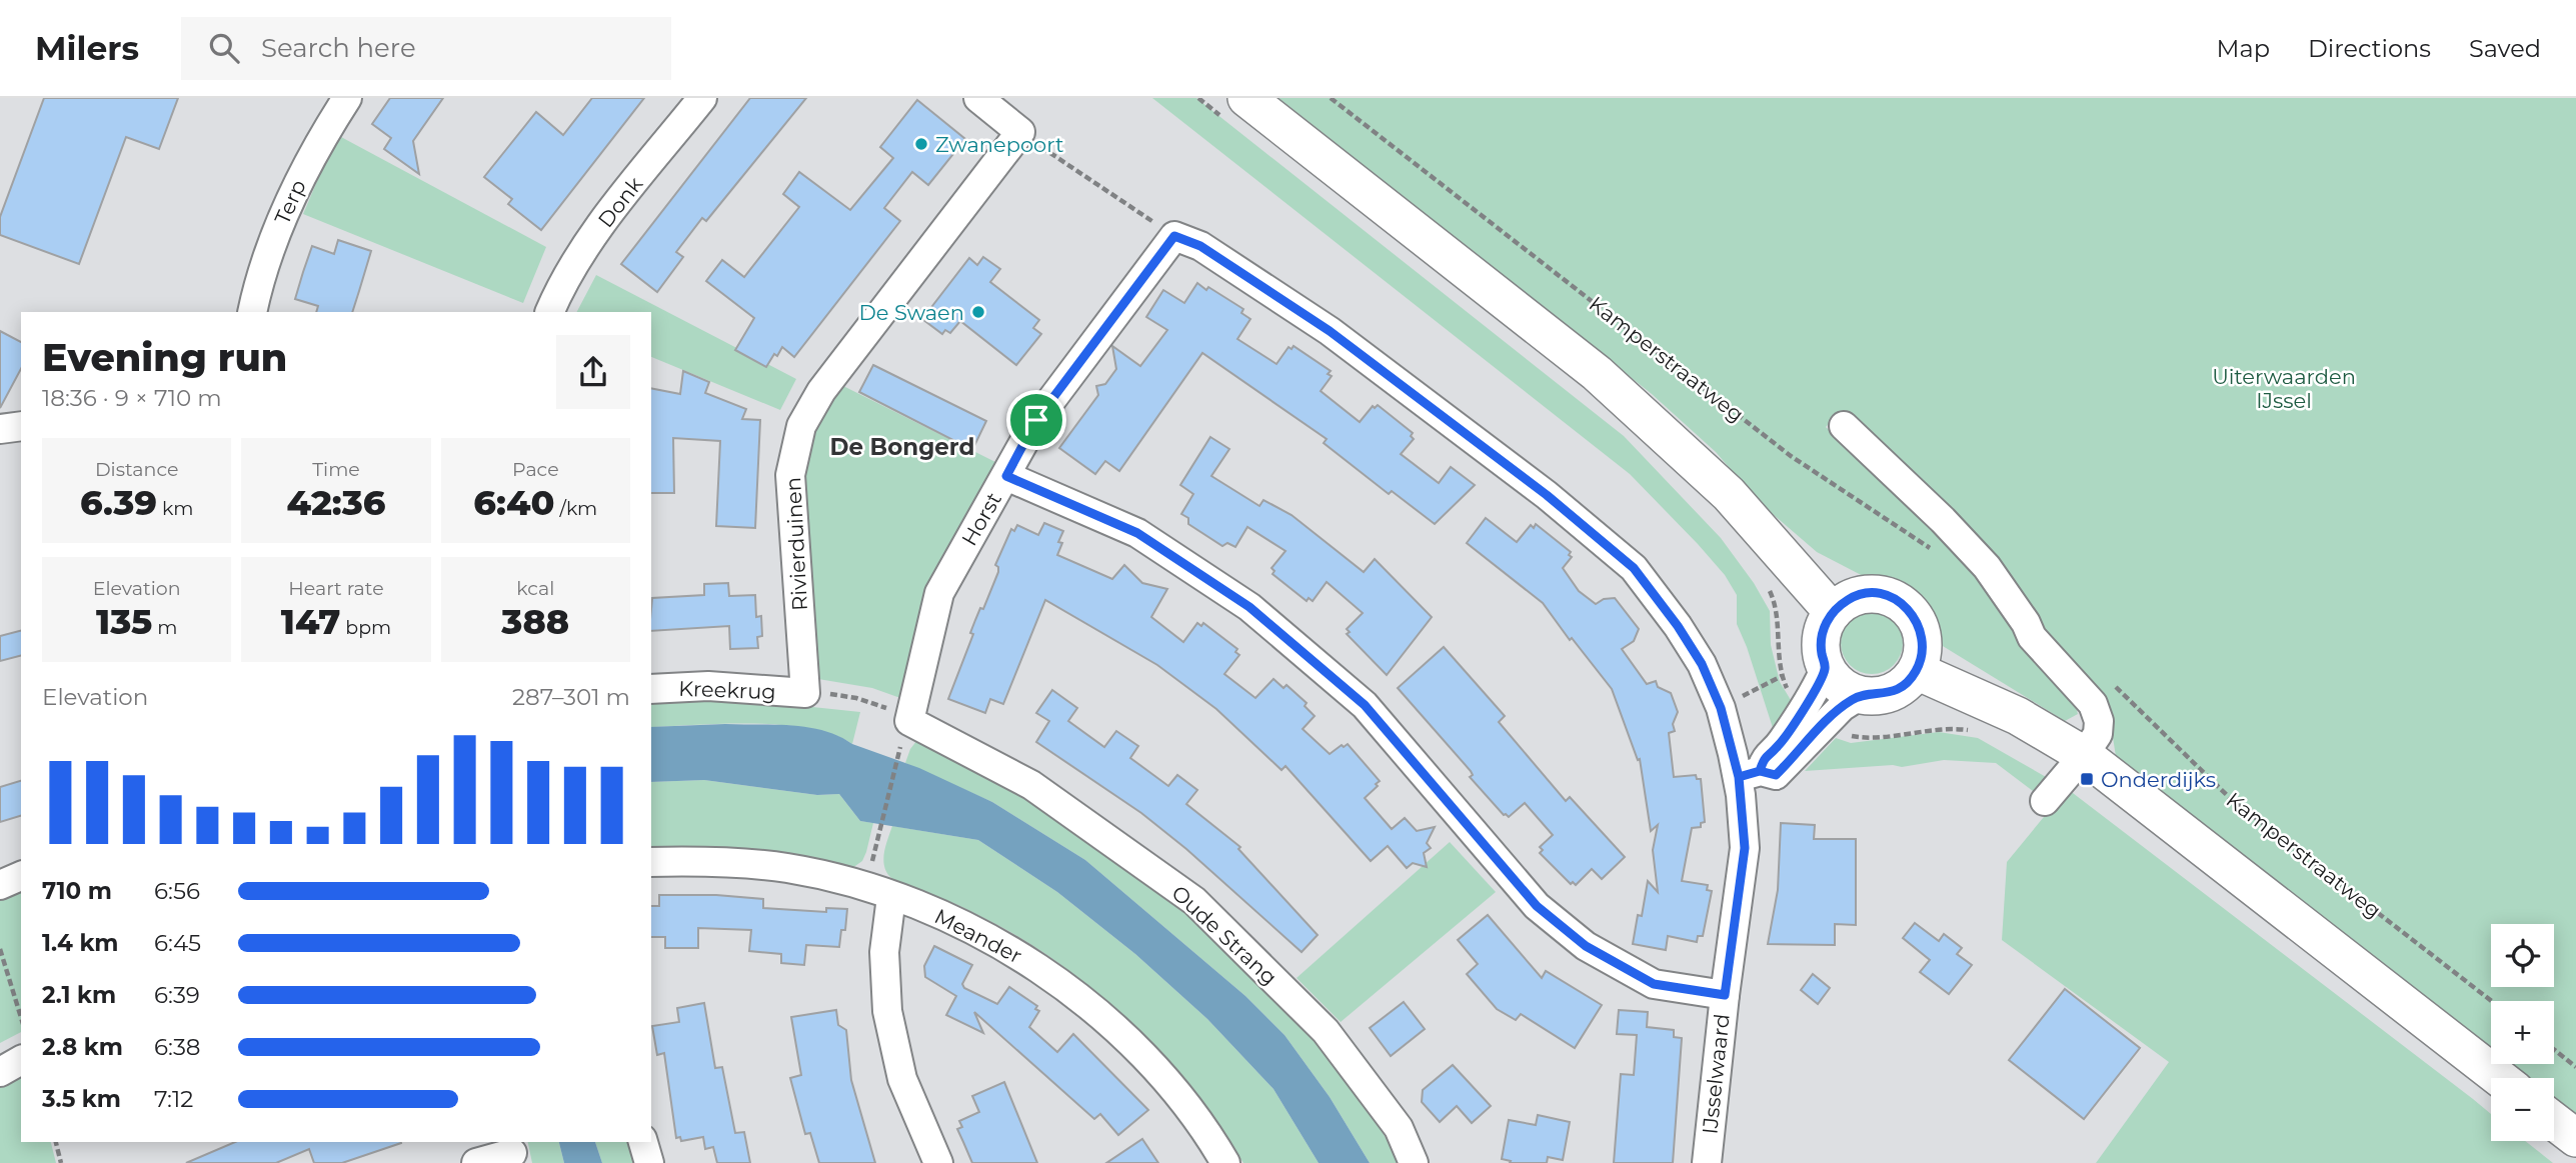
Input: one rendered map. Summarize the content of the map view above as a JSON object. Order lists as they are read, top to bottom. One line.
{"streets":{"street":["Terp","Donk","Horst","Rivierduinen","Kreekrug","Oude Strang","Meander","IJsselwaard"],"path":["Kamperstraatweg"]},"crossings":[["Horst","Oude Strang"],["Horst","IJsselwaard"],["Rivierduinen","Kreekrug"]],"districts":["De Bongerd"],"parks":["Uiterwaarden IJssel"],"places":{"other":["Zwanepoort","De Swaen"],"transit":["Onderdijks"]},"page":{"header":"Milers","search":"Search here","nav":["Map","Directions","Saved"],"heading":["Evening run","18:36 · 9 × 710 m"],"stats":[["Distance","6.39 km"],["Time","42:36"],["Pace","6:40 /km"],["Elevation","135 m"],["Heart rate","147 bpm"],["kcal","388"]],"chart":["Elevation","287–301 m"],"list":[{"name":"710 m","note":"6:56"},{"name":"1.4 km","note":"6:45"},{"name":"2.1 km","note":"6:39"},{"name":"2.8 km","note":"6:38"},{"name":"3.5 km","note":"7:12"}],"map_buttons":["+","−"]}}
